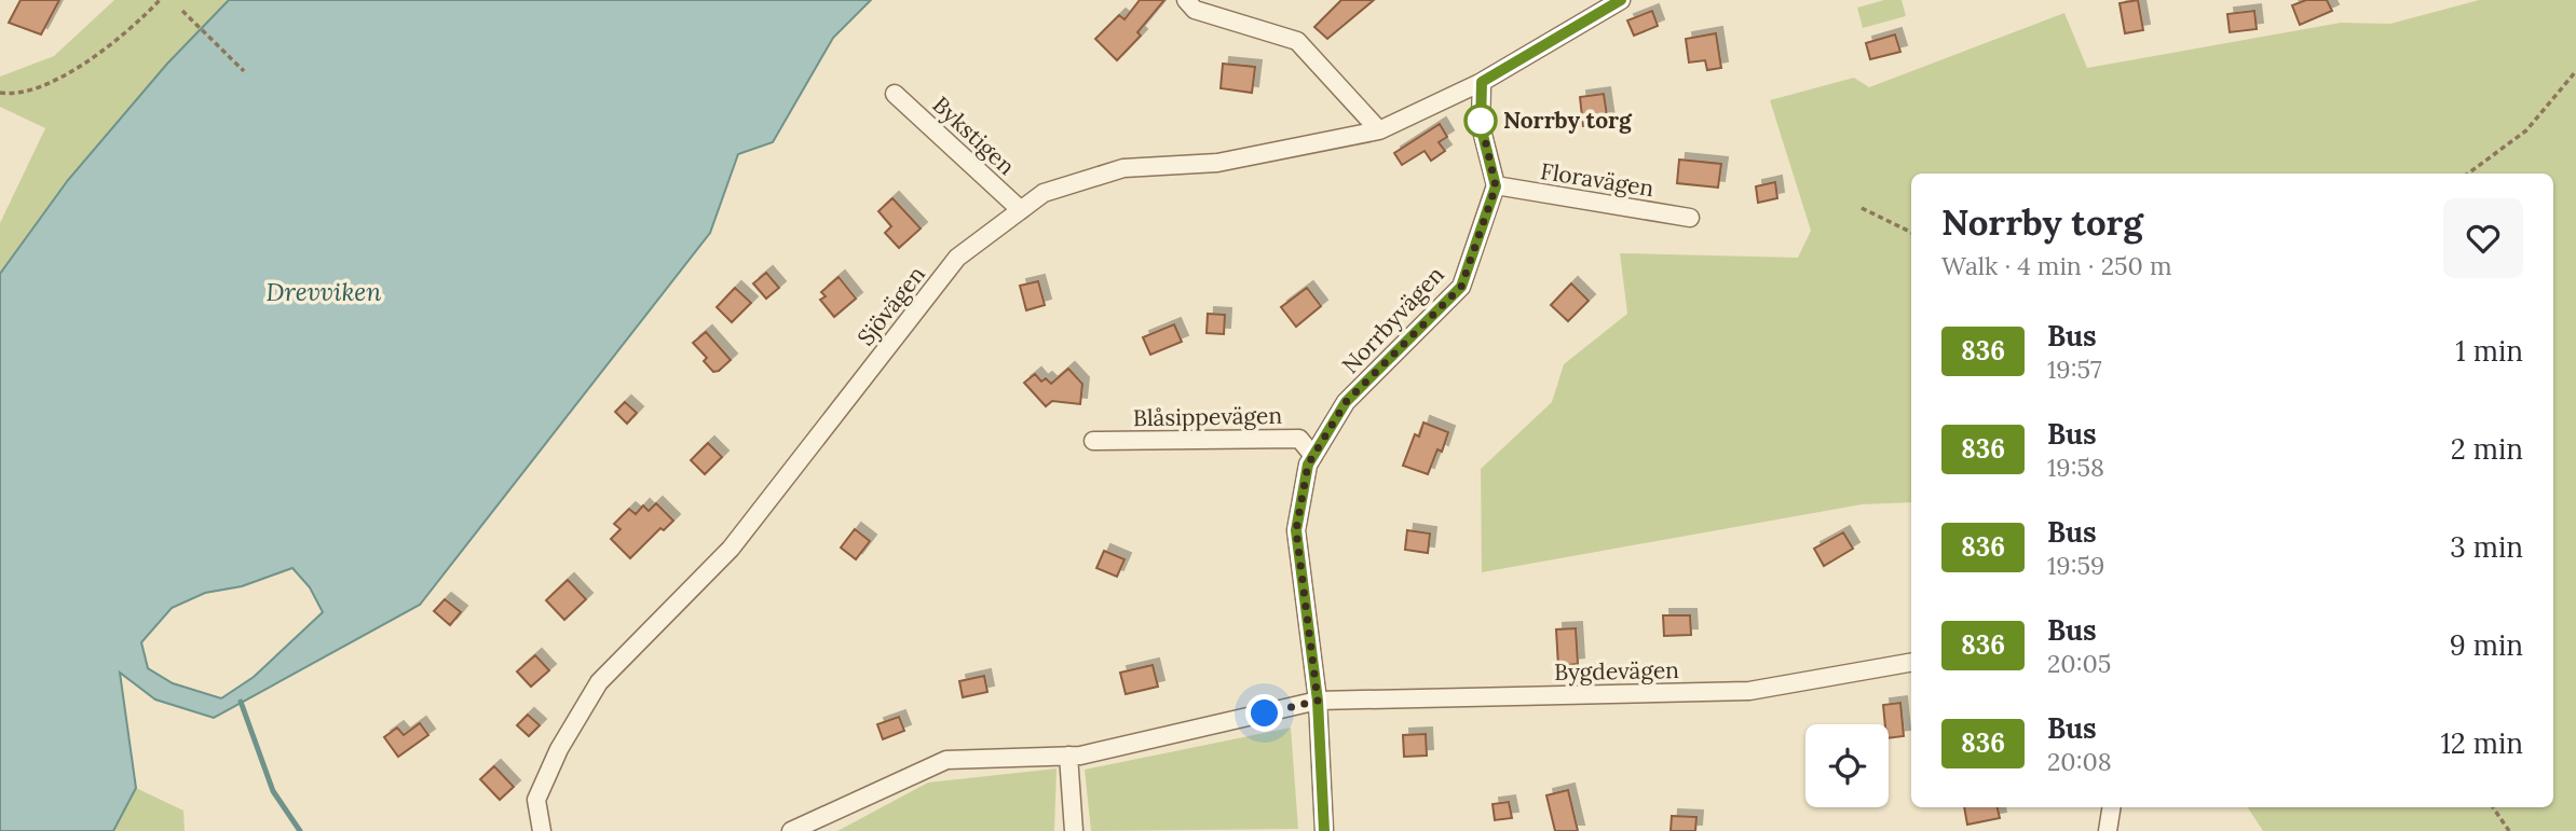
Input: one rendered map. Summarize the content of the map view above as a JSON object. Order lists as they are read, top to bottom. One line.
{"streets":{"street":["Bykstigen","Floravägen","Sjövägen","Norrbyvägen","Blåsippevägen","Bygdevägen"]},"crossings":[["Bykstigen","Sjövägen"],["Floravägen","Norrbyvägen"],["Norrbyvägen","Blåsippevägen"],["Norrbyvägen","Bygdevägen"]],"water":["Drevviken"],"places":["Norrby torg"],"lines":["bus line 836"],"page":{"heading":["Norrby torg","Walk · 4 min · 250 m"],"list":[{"mark":"836","name":"Bus","note":"19:57","value":"1 min"},{"mark":"836","name":"Bus","note":"19:58","value":"2 min"},{"mark":"836","name":"Bus","note":"19:59","value":"3 min"},{"mark":"836","name":"Bus","note":"20:05","value":"9 min"},{"mark":"836","name":"Bus","note":"20:08","value":"12 min"}]}}
